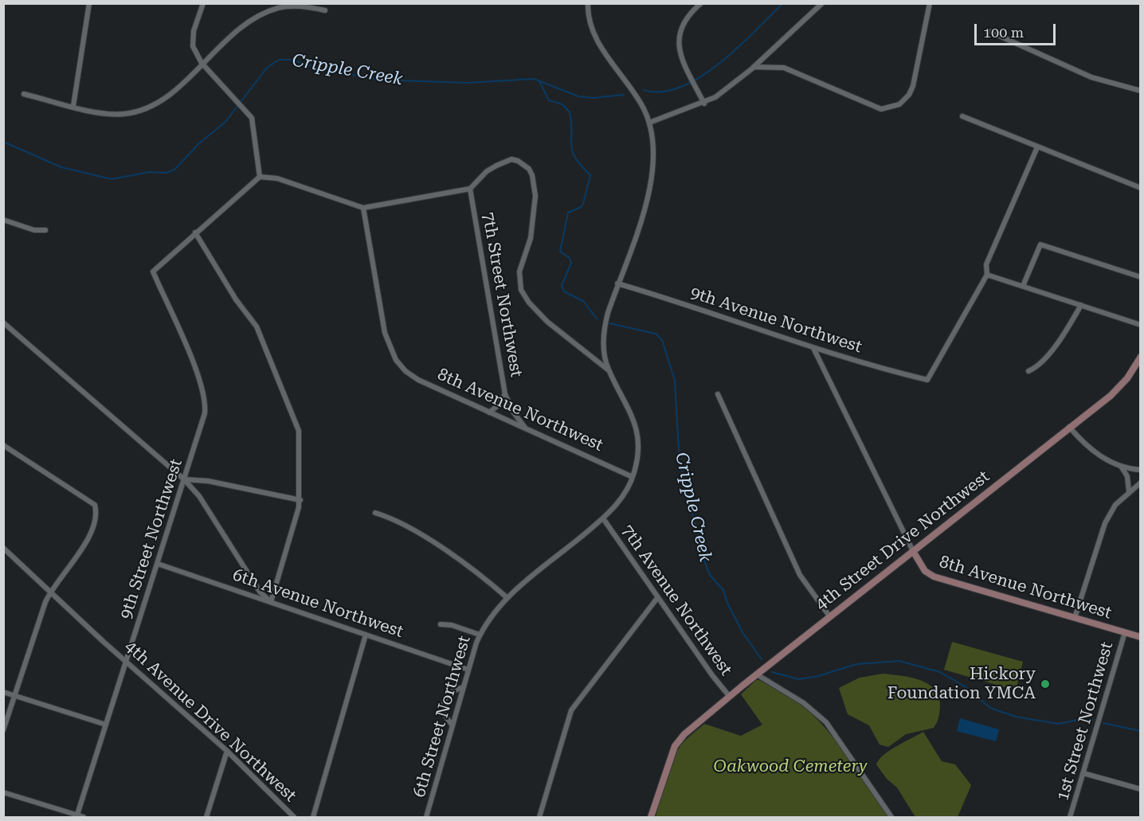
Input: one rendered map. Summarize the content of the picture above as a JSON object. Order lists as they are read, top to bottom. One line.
{"streets":{"main road":["8th Avenue Northwest","4th Street Drive Northwest"],"street":["7th Street Northwest","9th Avenue Northwest","9th Street Northwest","7th Avenue Northwest","6th Avenue Northwest","6th Street Northwest","4th Avenue Drive Northwest","1st Street Northwest"]},"crossings":[["7th Street Northwest","8th Avenue Northwest"],["9th Avenue Northwest","6th Street Northwest"],["8th Avenue Northwest","4th Street Drive Northwest"],["8th Avenue Northwest","6th Street Northwest"],["8th Avenue Northwest","1st Street Northwest"],["9th Street Northwest","6th Avenue Northwest"],["9th Street Northwest","4th Avenue Drive Northwest"],["4th Street Drive Northwest","7th Avenue Northwest"],["7th Avenue Northwest","6th Street Northwest"],["6th Avenue Northwest","6th Street Northwest"]],"water":["Cripple Creek"],"parks":["Oakwood Cemetery"],"places":["Hickory Foundation YMCA"],"scale_bar":"100 m"}
